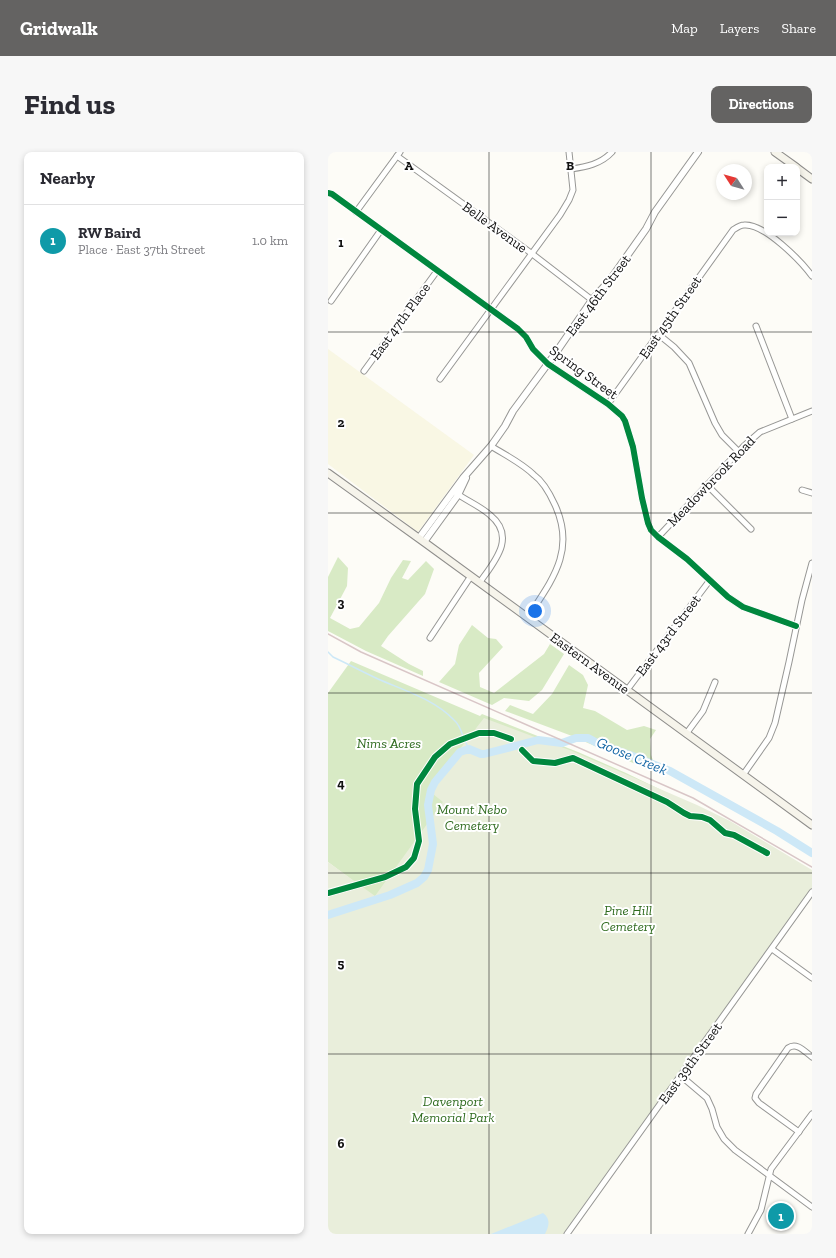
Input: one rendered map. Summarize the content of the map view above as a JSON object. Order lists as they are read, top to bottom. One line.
{"streets":{"main road":["Eastern Avenue"],"street":["Belle Avenue","East 46th Street","East 45th Street","East 47th Place","Spring Street","Meadowbrook Road","East 43rd Street","East 39th Street"]},"crossings":[["Belle Avenue","East 46th Street"],["East 46th Street","Spring Street"],["East 46th Street","Eastern Avenue"],["East 45th Street","Spring Street"],["East 47th Place","Spring Street"],["Spring Street","Meadowbrook Road"],["Spring Street","East 43rd Street"],["East 43rd Street","Eastern Avenue"]],"water":["Goose Creek"],"parks":["Nims Acres","Mount Nebo Cemetery","Pine Hill Cemetery","Davenport Memorial Park"],"north":"top left","page":{"header":"Gridwalk","nav":["Map","Layers","Share"],"buttons":"Directions","title":"Find us","heading":"Nearby","map_buttons":["+","−"],"list":[{"mark":"1","name":"RW Baird","note":"Place · East 37th Street","value":"1.0 km"}],"pins":"1"},"grid":{"columns":["A","B"],"rows":["1","2","3","4","5","6"]}}
